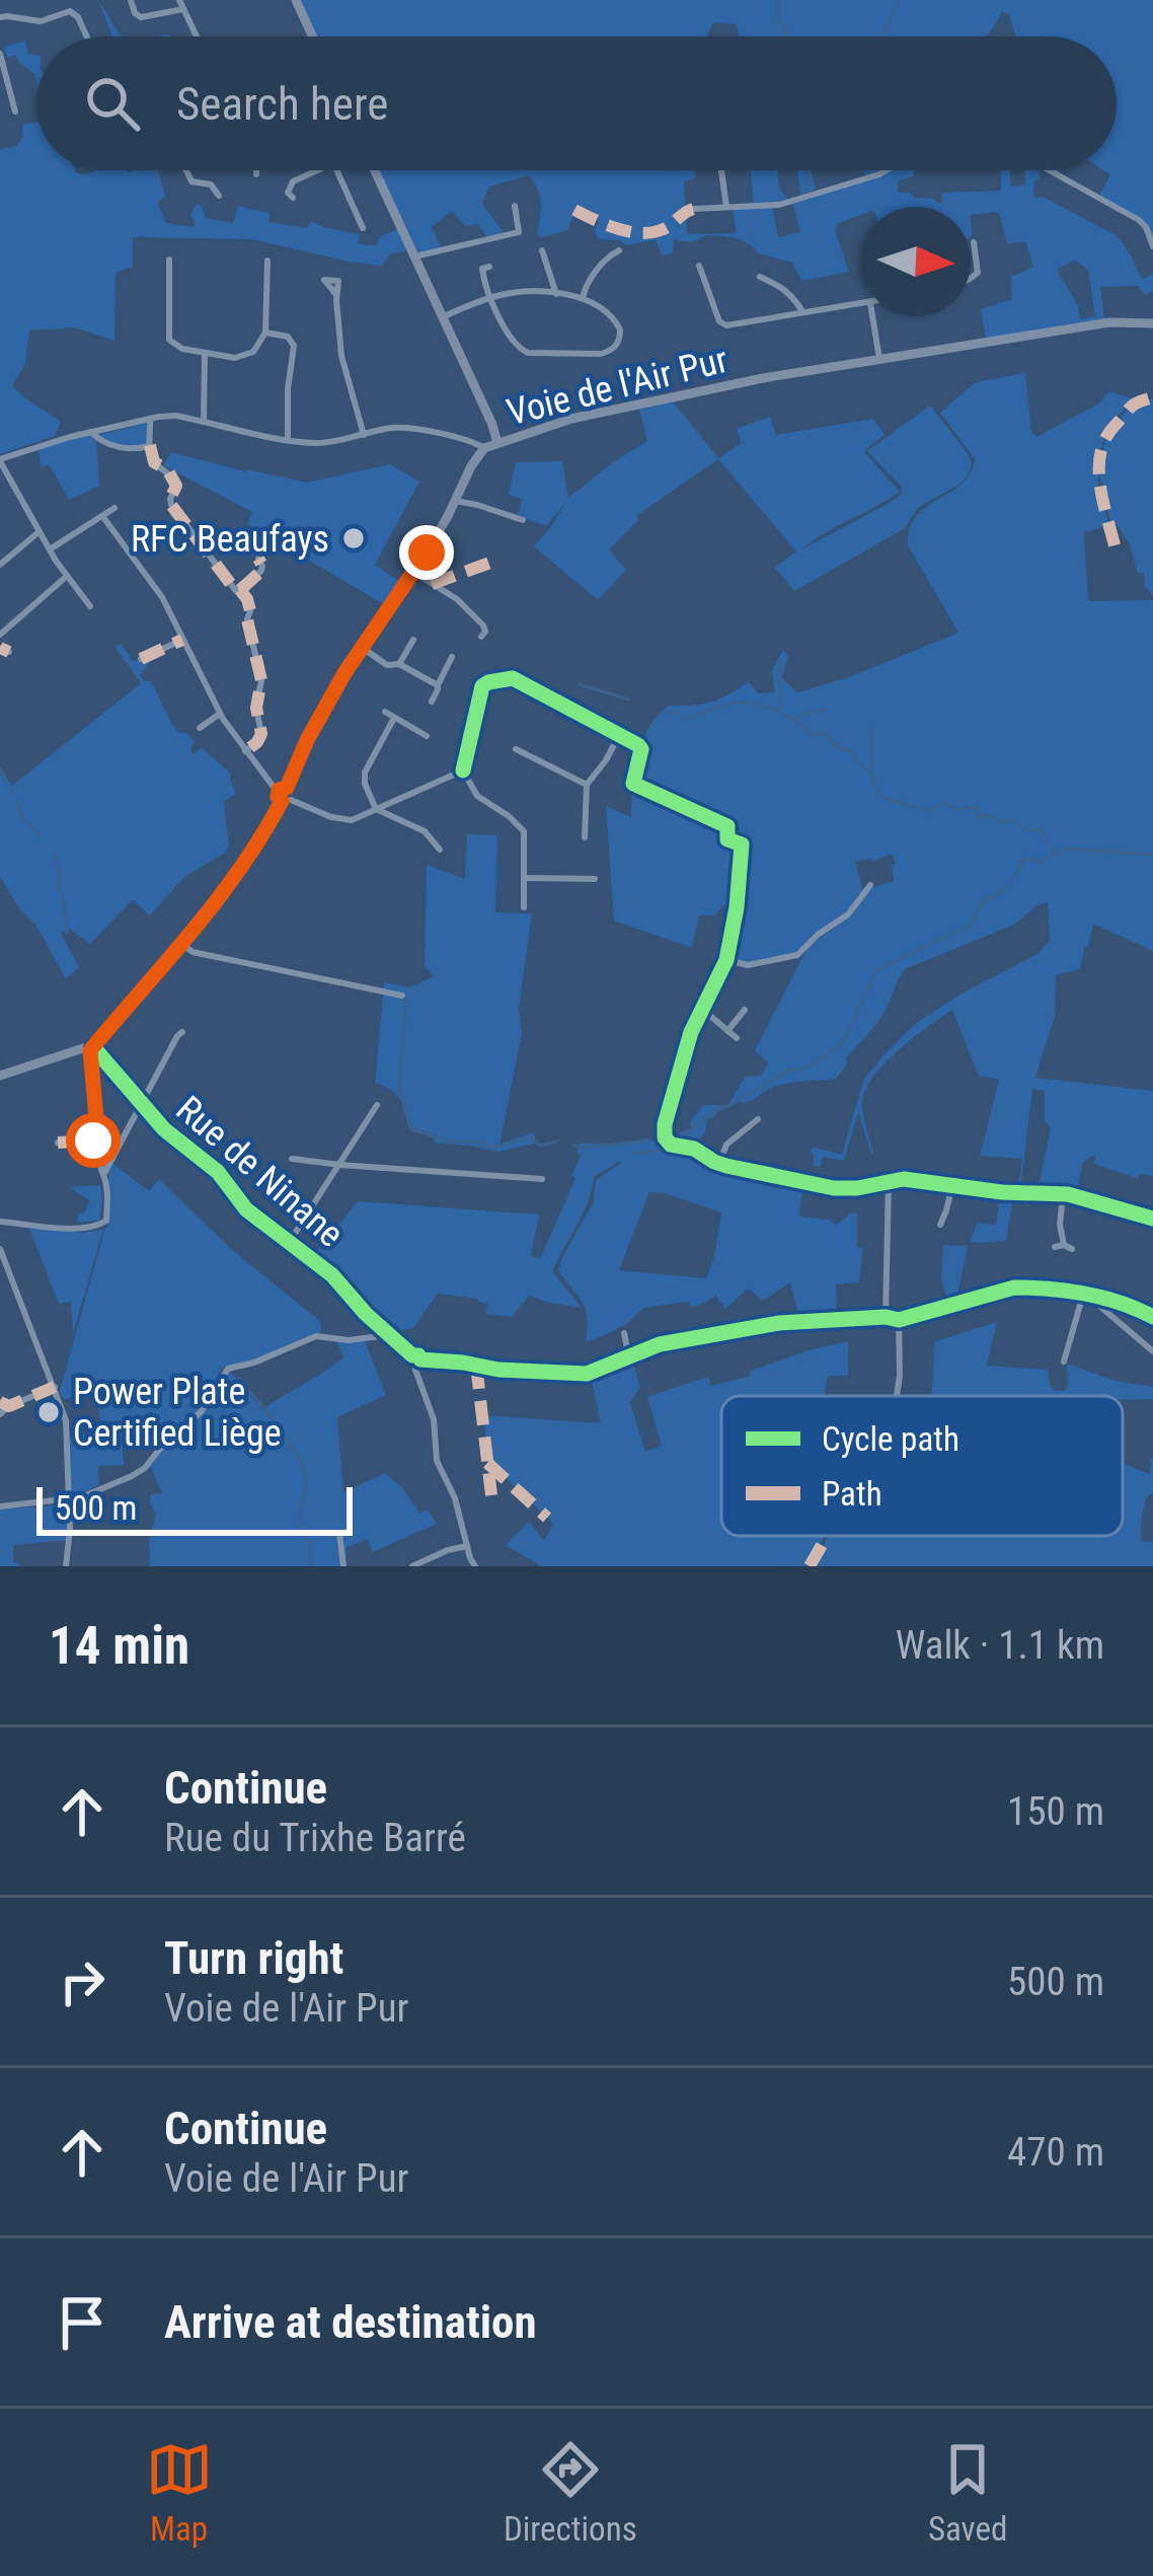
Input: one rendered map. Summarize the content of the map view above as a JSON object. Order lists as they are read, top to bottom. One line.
{"streets":{"main road":["Voie de l'Air Pur"],"street":["Rue de Ninane"]},"crossings":[["Voie de l'Air Pur","Rue de Ninane"]],"places":["RFC Beaufays","Power Plate Certified Liège"],"legend":["Cycle path","Path"],"scale_bar":"500 m","north":"right","page":{"search":"Search here","scale":"500 m","heading":["14 min","Walk · 1.1 km"],"list":[["Continue","Rue du Trixhe Barré","150 m"],["Turn right","Voie de l'Air Pur","500 m"],["Continue","Voie de l'Air Pur","470 m"],"Arrive at destination"],"nav":["Map","Directions","Saved"]}}
